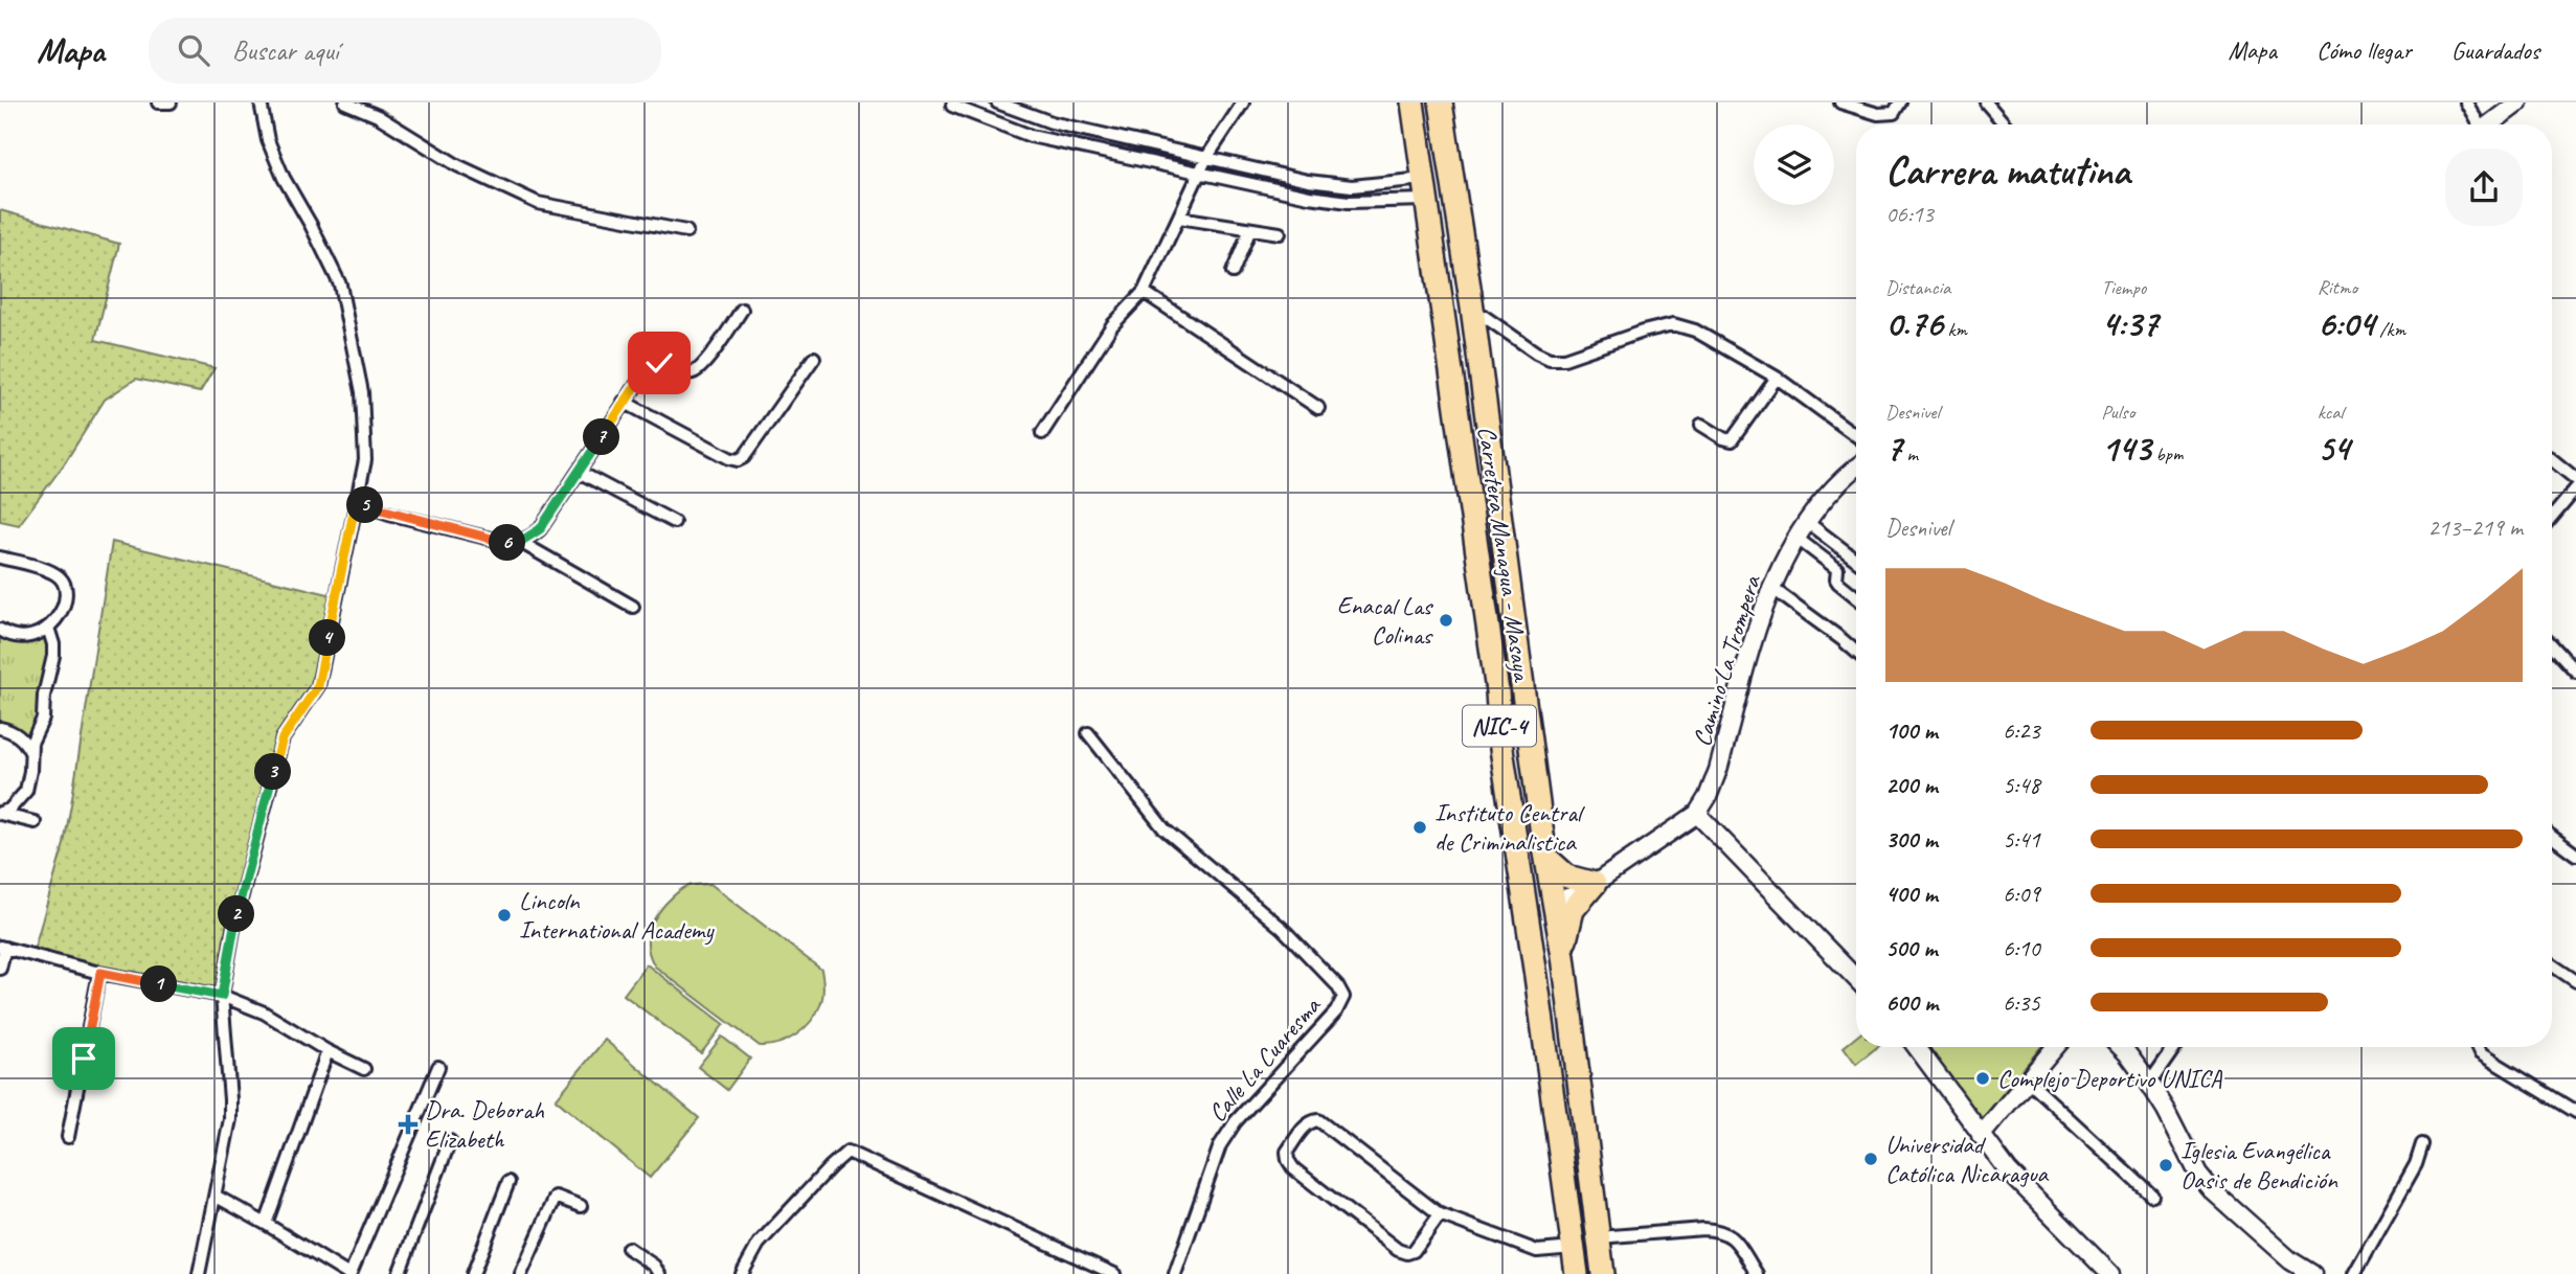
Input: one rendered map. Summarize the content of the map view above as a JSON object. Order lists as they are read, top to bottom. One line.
{"streets":{"highway":["Carretera Managua - Masaya","NIC-4"],"street":["Camino La Trompera","Calle La Cuaresma"]},"places":{"other":["Enacal Las Colinas","Instituto Central de Criminalistica","Lincoln International Academy","Complejo Deportivo UNICA","Universidad Católica Nicaragua","Iglesia Evangélica Oasis de Bendición"],"health":["Dra. Deborah Elizabeth"]},"page":{"header":"Mapa","search":"Buscar aquí","nav":["Mapa","Cómo llegar","Guardados"],"heading":["Carrera matutina","06:13"],"stats":[["Distancia","0.76 km"],["Tiempo","4:37"],["Ritmo","6:04 /km"],["Desnivel","7 m"],["Pulso","143 bpm"],["kcal","54"]],"pins":["7","5","6","4","3","2","1"],"chart":["Desnivel","213–219 m"],"list":[{"name":"100 m","note":"6:23"},{"name":"200 m","note":"5:48"},{"name":"300 m","note":"5:41"},{"name":"400 m","note":"6:09"},{"name":"500 m","note":"6:10"},{"name":"600 m","note":"6:35"}]}}
